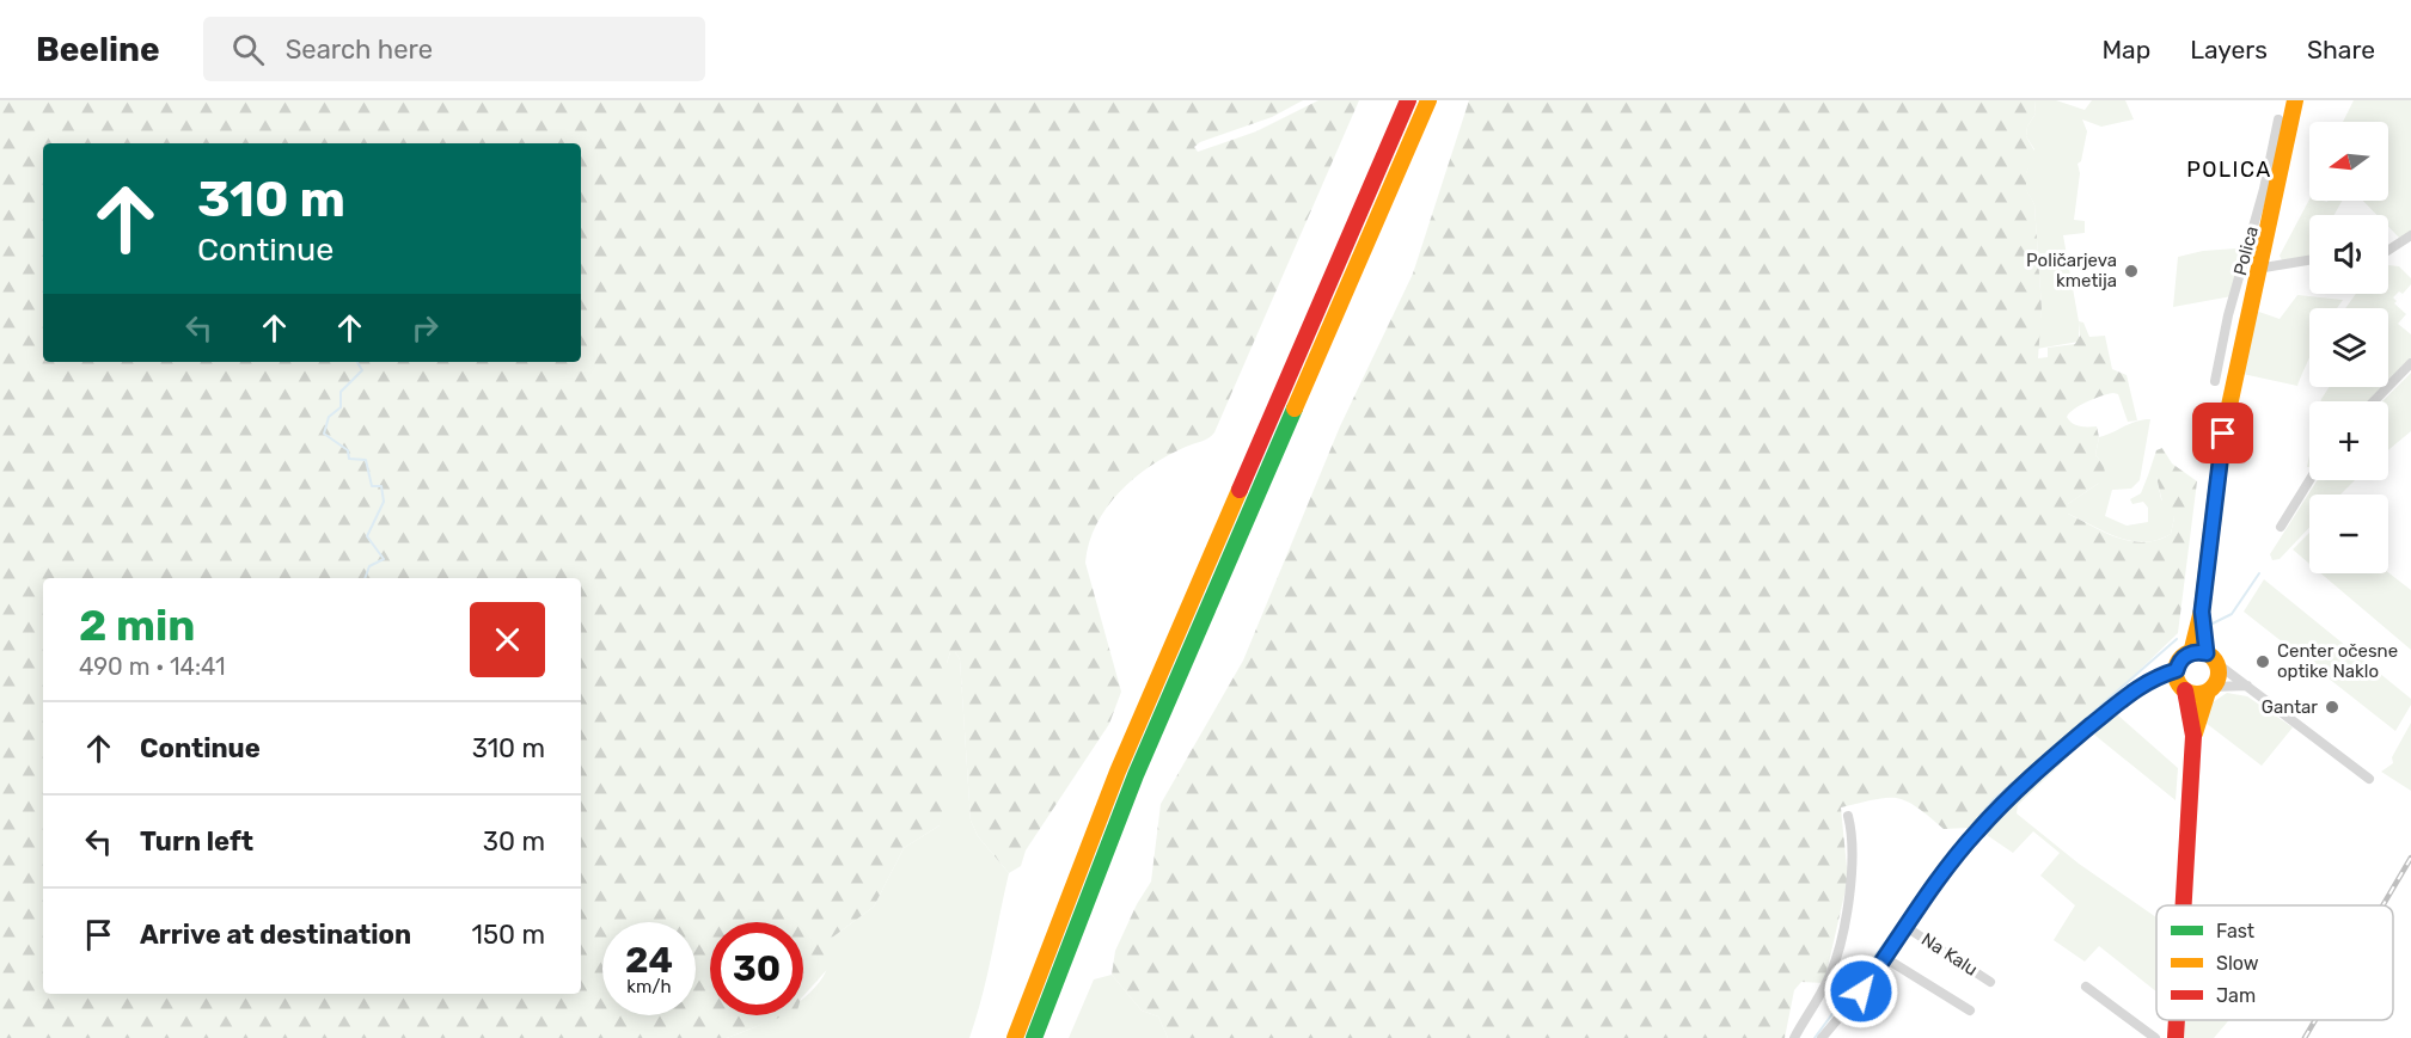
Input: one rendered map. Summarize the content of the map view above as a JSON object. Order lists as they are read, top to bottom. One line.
{"streets":{"street":["Polica","Na Kalu"]},"districts":["POLICA"],"places":["Poličarjeva kmetija","Center očesne optike Naklo","Gantar"],"legend":["Fast","Slow","Jam"],"north":"left","page":{"header":"Beeline","search":"Search here","nav":["Map","Layers","Share"],"map_buttons":["+","−"],"turn":["310 m","Continue"],"heading":["2 min","490 m · 14:41"],"list":[{"name":"Continue","value":"310 m"},{"name":"Turn left","value":"30 m"},{"name":"Arrive at destination","value":"150 m"}],"speed":"24 km/h","limit":"30"}}
